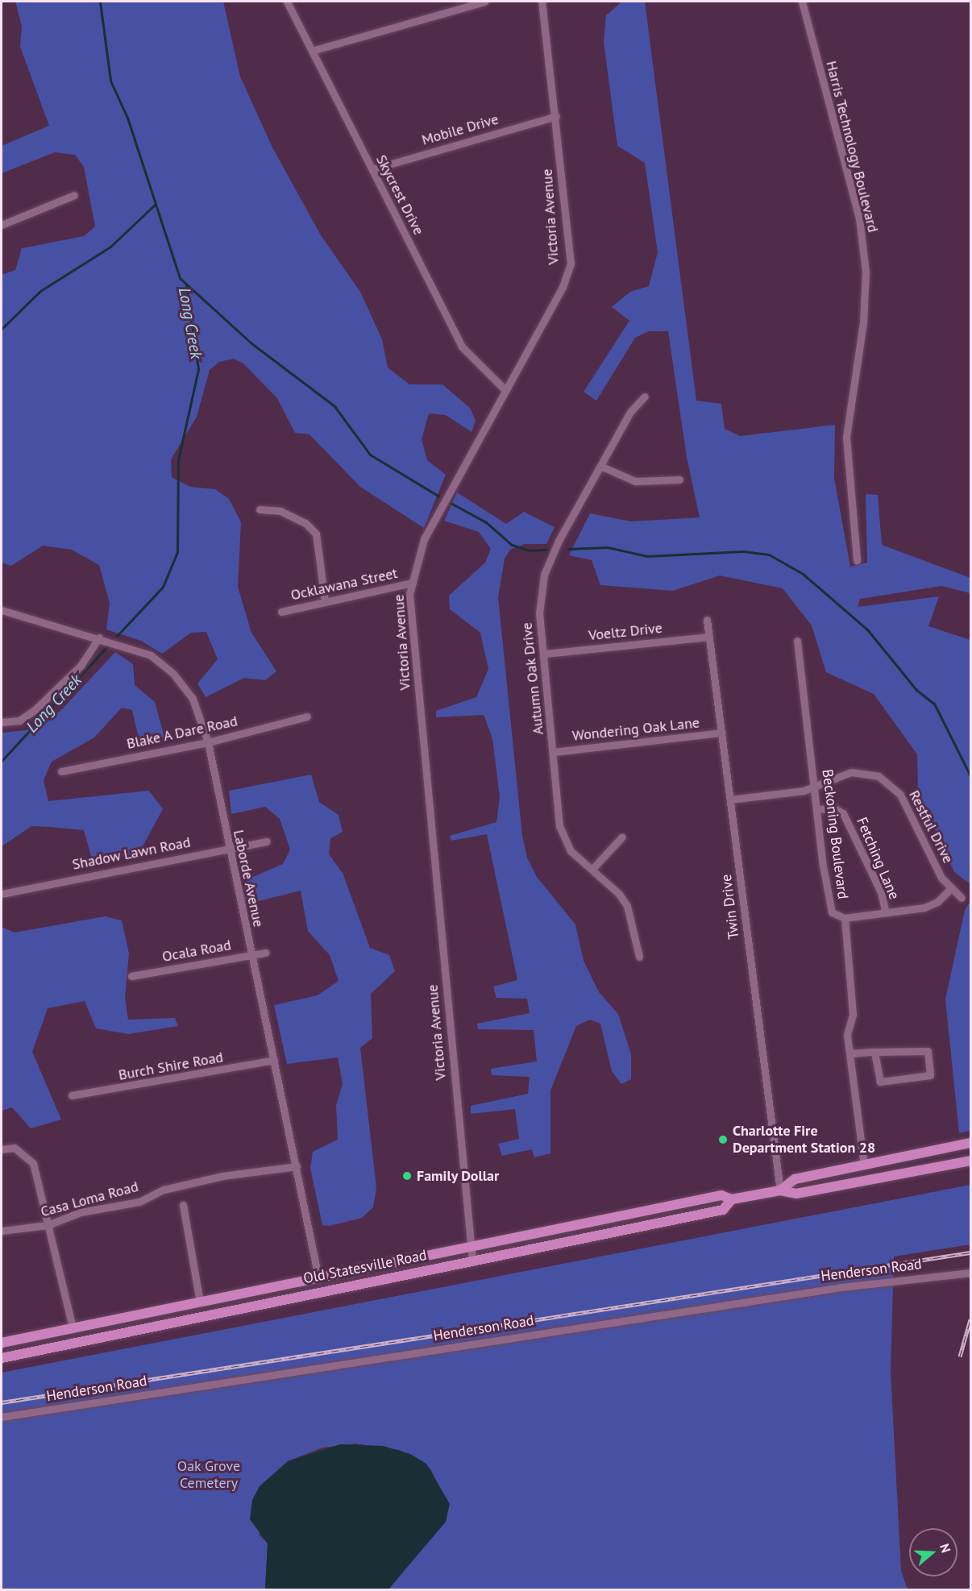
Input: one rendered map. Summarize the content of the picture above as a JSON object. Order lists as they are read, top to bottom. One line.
{"streets":{"main road":["Old Statesville Road"],"street":["Mobile Drive","Harris Technology Boulevard","Skycrest Drive","Victoria Avenue","Ocklawana Street","Voeltz Drive","Autumn Oak Drive","Wondering Oak Lane","Blake A Dare Road","Restful Drive","Beckoning Boulevard","Shadow Lawn Road","Fetching Lane","Laborde Avenue","Twin Drive","Ocala Road","Burch Shire Road","Casa Loma Road","Henderson Road"]},"crossings":[["Mobile Drive","Skycrest Drive"],["Mobile Drive","Victoria Avenue"],["Skycrest Drive","Victoria Avenue"],["Victoria Avenue","Ocklawana Street"],["Victoria Avenue","Old Statesville Road"],["Voeltz Drive","Autumn Oak Drive"],["Voeltz Drive","Twin Drive"],["Autumn Oak Drive","Wondering Oak Lane"],["Wondering Oak Lane","Twin Drive"],["Blake A Dare Road","Laborde Avenue"],["Restful Drive","Beckoning Boulevard"],["Restful Drive","Twin Drive"],["Beckoning Boulevard","Fetching Lane"],["Beckoning Boulevard","Old Statesville Road"],["Shadow Lawn Road","Laborde Avenue"],["Laborde Avenue","Ocala Road"],["Laborde Avenue","Burch Shire Road"],["Laborde Avenue","Casa Loma Road"],["Laborde Avenue","Old Statesville Road"],["Twin Drive","Old Statesville Road"]],"water":["Long Creek"],"parks":["Oak Grove Cemetery"],"places":["Charlotte Fire Department Station 28","Family Dollar"],"north":"right"}
